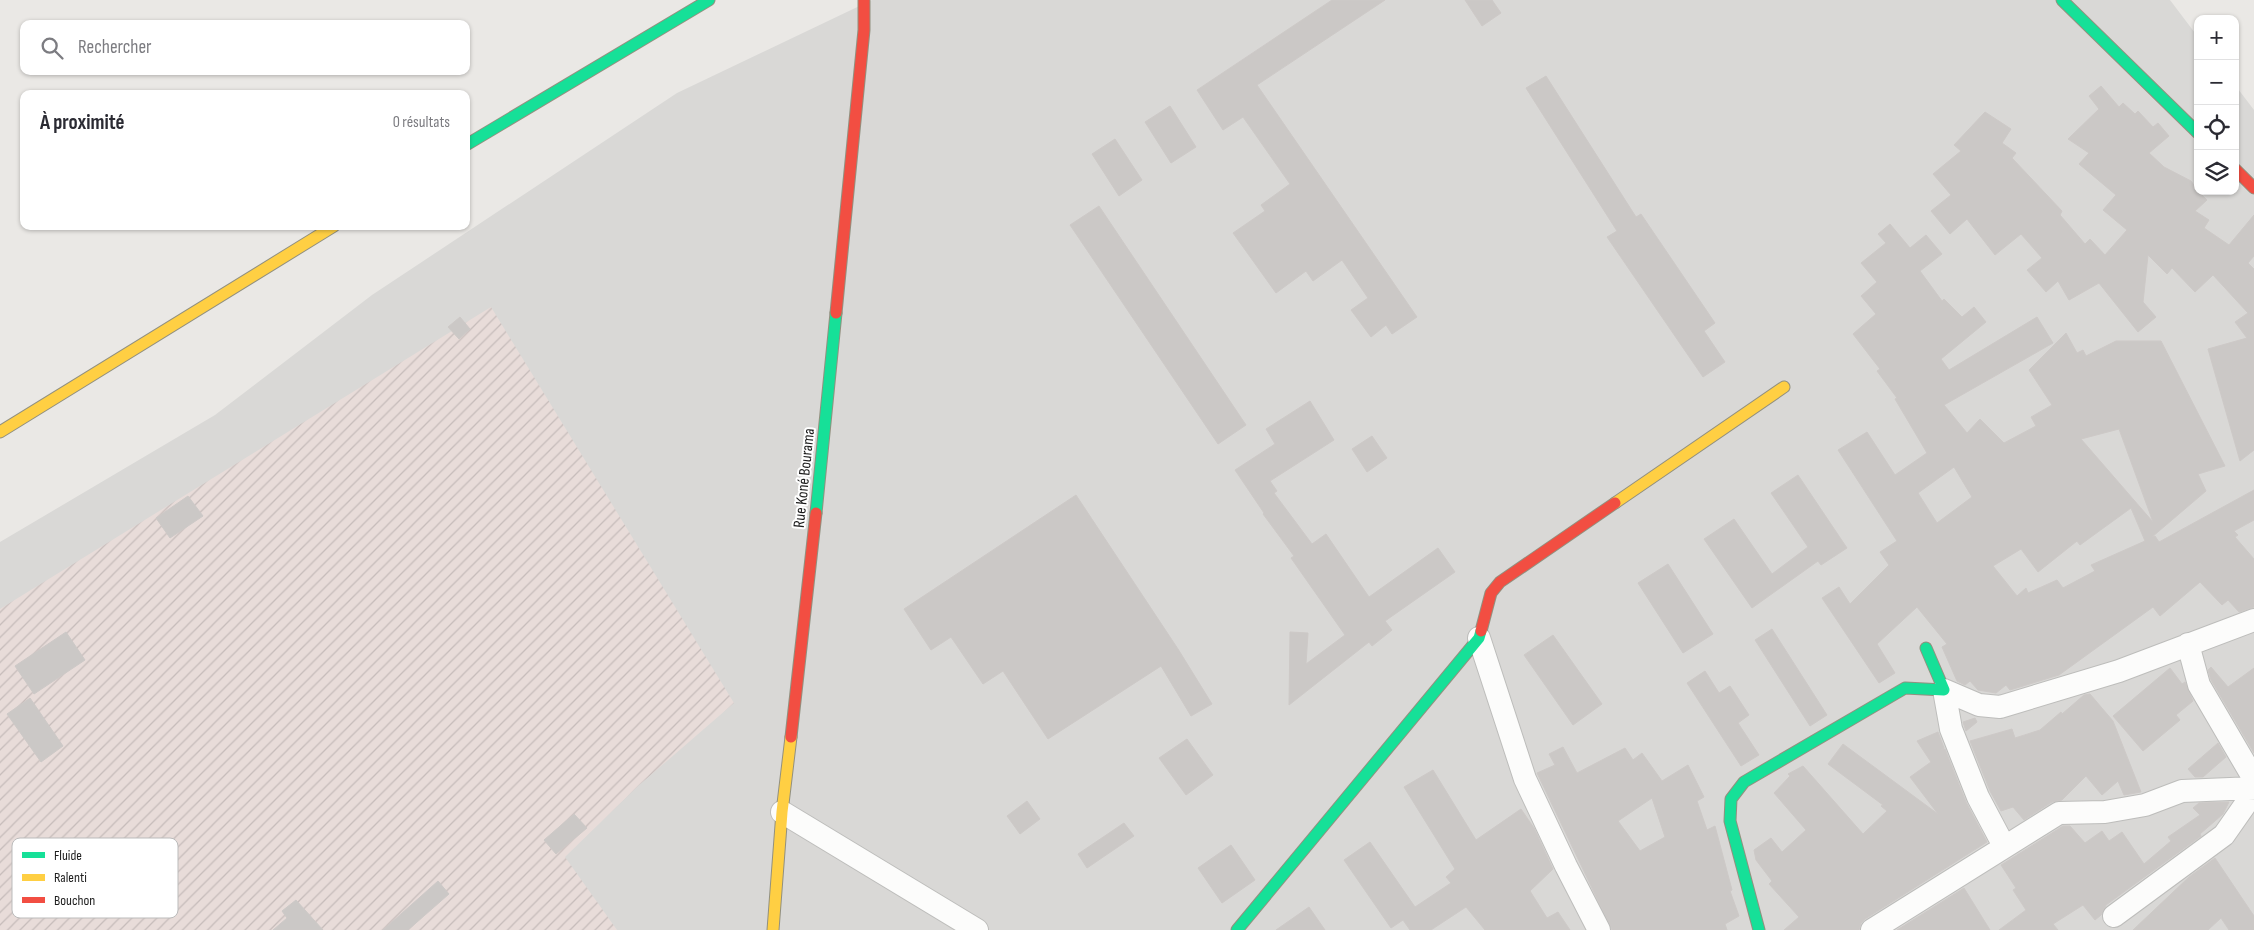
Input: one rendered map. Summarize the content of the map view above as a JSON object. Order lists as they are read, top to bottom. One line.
{"streets":{"main road":["Rue Koné Bourama"]},"legend":["Fluide","Ralenti","Bouchon"],"page":{"map_buttons":["+","−"],"search":"Rechercher","heading":["À proximité","0 résultats"]}}
